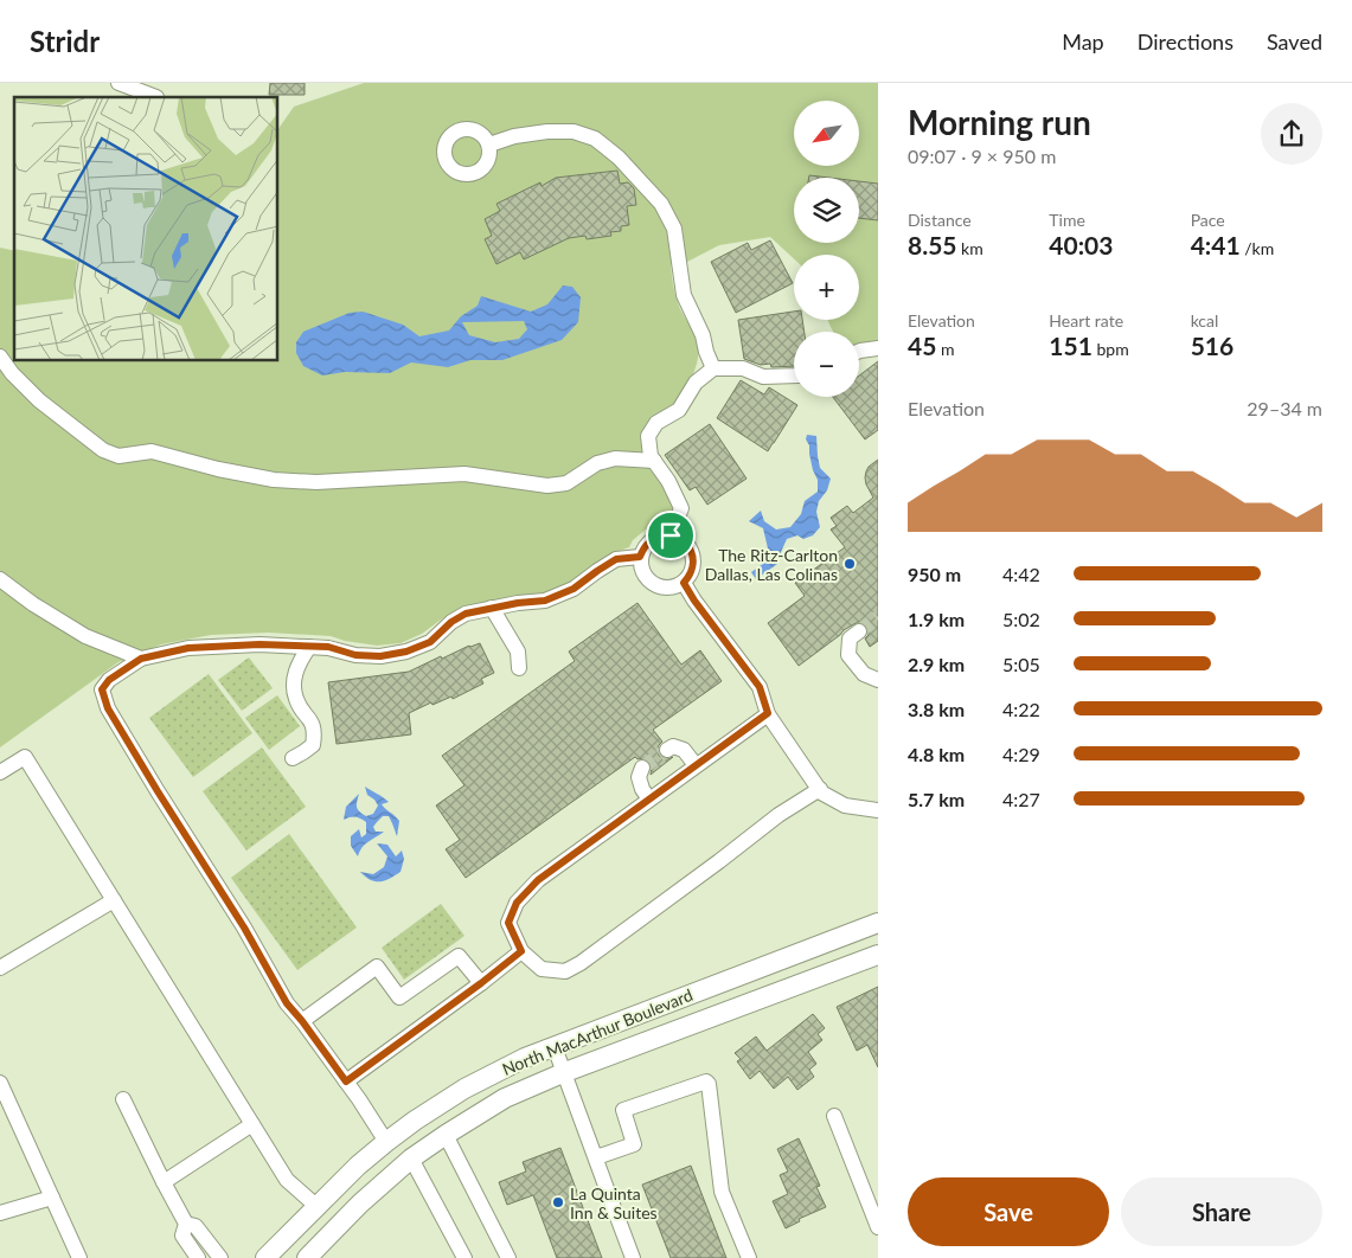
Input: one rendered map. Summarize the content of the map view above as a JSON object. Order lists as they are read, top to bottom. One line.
{"streets":{"main road":["North MacArthur Boulevard"]},"places":["The Ritz-Carlton Dallas, Las Colinas","La Quinta Inn & Suites"],"north":"bottom left","page":{"header":"Stridr","nav":["Map","Directions","Saved"],"heading":["Morning run","09:07 · 9 × 950 m"],"map_buttons":["+","−"],"stats":[["Distance","8.55 km"],["Time","40:03"],["Pace","4:41 /km"],["Elevation","45 m"],["Heart rate","151 bpm"],["kcal","516"]],"chart":["Elevation","29–34 m"],"list":[{"name":"950 m","note":"4:42"},{"name":"1.9 km","note":"5:02"},{"name":"2.9 km","note":"5:05"},{"name":"3.8 km","note":"4:22"},{"name":"4.8 km","note":"4:29"},{"name":"5.7 km","note":"4:27"}],"buttons":["Save","Share"]}}
